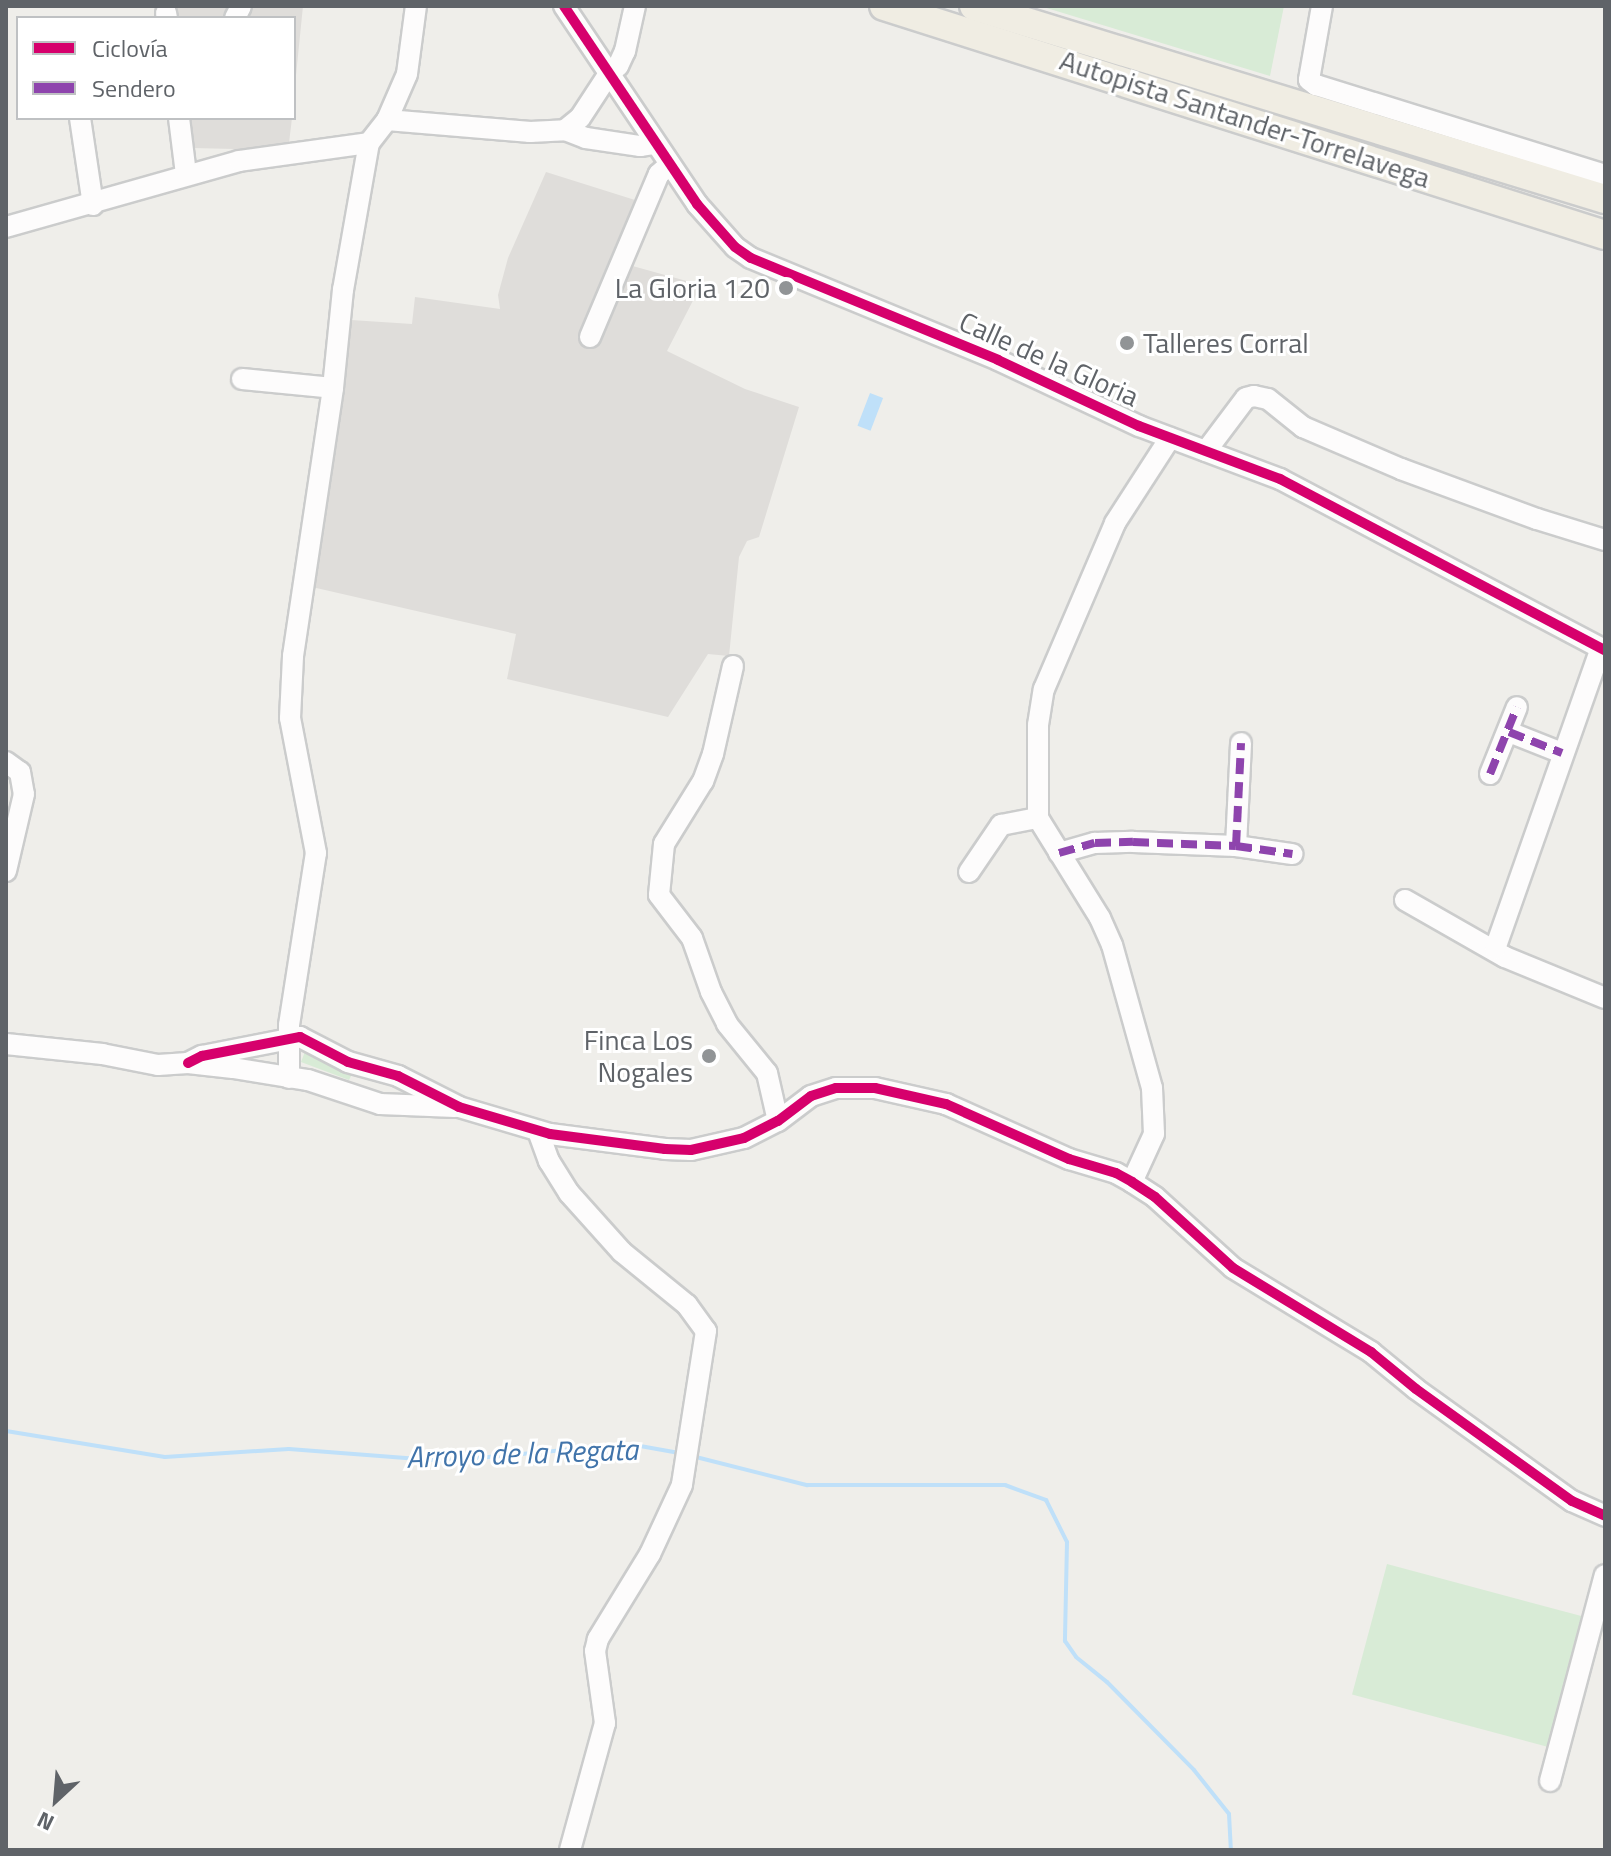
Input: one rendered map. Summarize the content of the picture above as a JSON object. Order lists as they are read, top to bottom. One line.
{"streets":{"highway":["Autopista Santander-Torrelavega"],"street":["Calle de la Gloria"]},"water":["Arroyo de la Regata"],"places":["La Gloria 120","Talleres Corral","Finca Los Nogales"],"legend":["Ciclovía","Sendero"],"north":"bottom left"}
